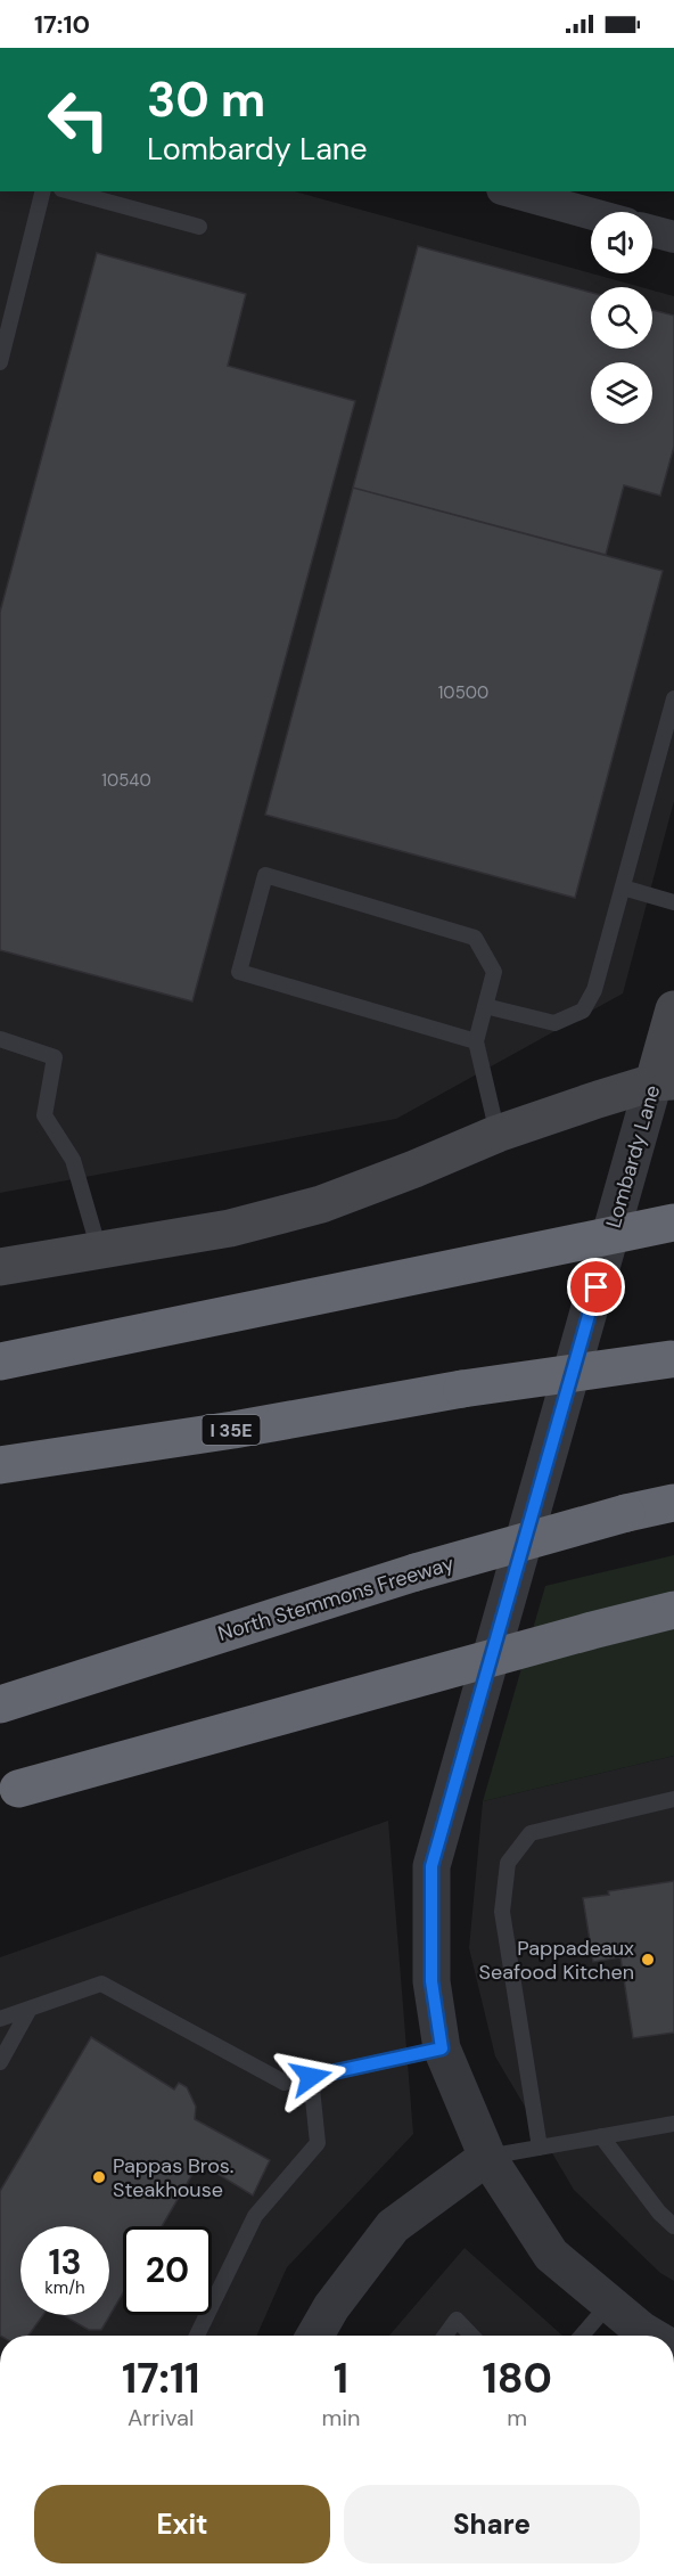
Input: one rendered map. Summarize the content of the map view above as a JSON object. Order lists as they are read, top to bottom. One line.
{"streets":{"highway":["I 35E","North Stemmons Freeway"],"main road":["Lombardy Lane"]},"places":["Pappadeaux Seafood Kitchen","Pappas Bros. Steakhouse"],"house_numbers":["10500","10540"],"page":{"status":"17:10","turn":["30 m","Lombardy Lane"],"speed":"13 km/h","limit":"20","eta":["17:11","Arrival","1","min","180","m"],"buttons":["Exit","Share"]}}
